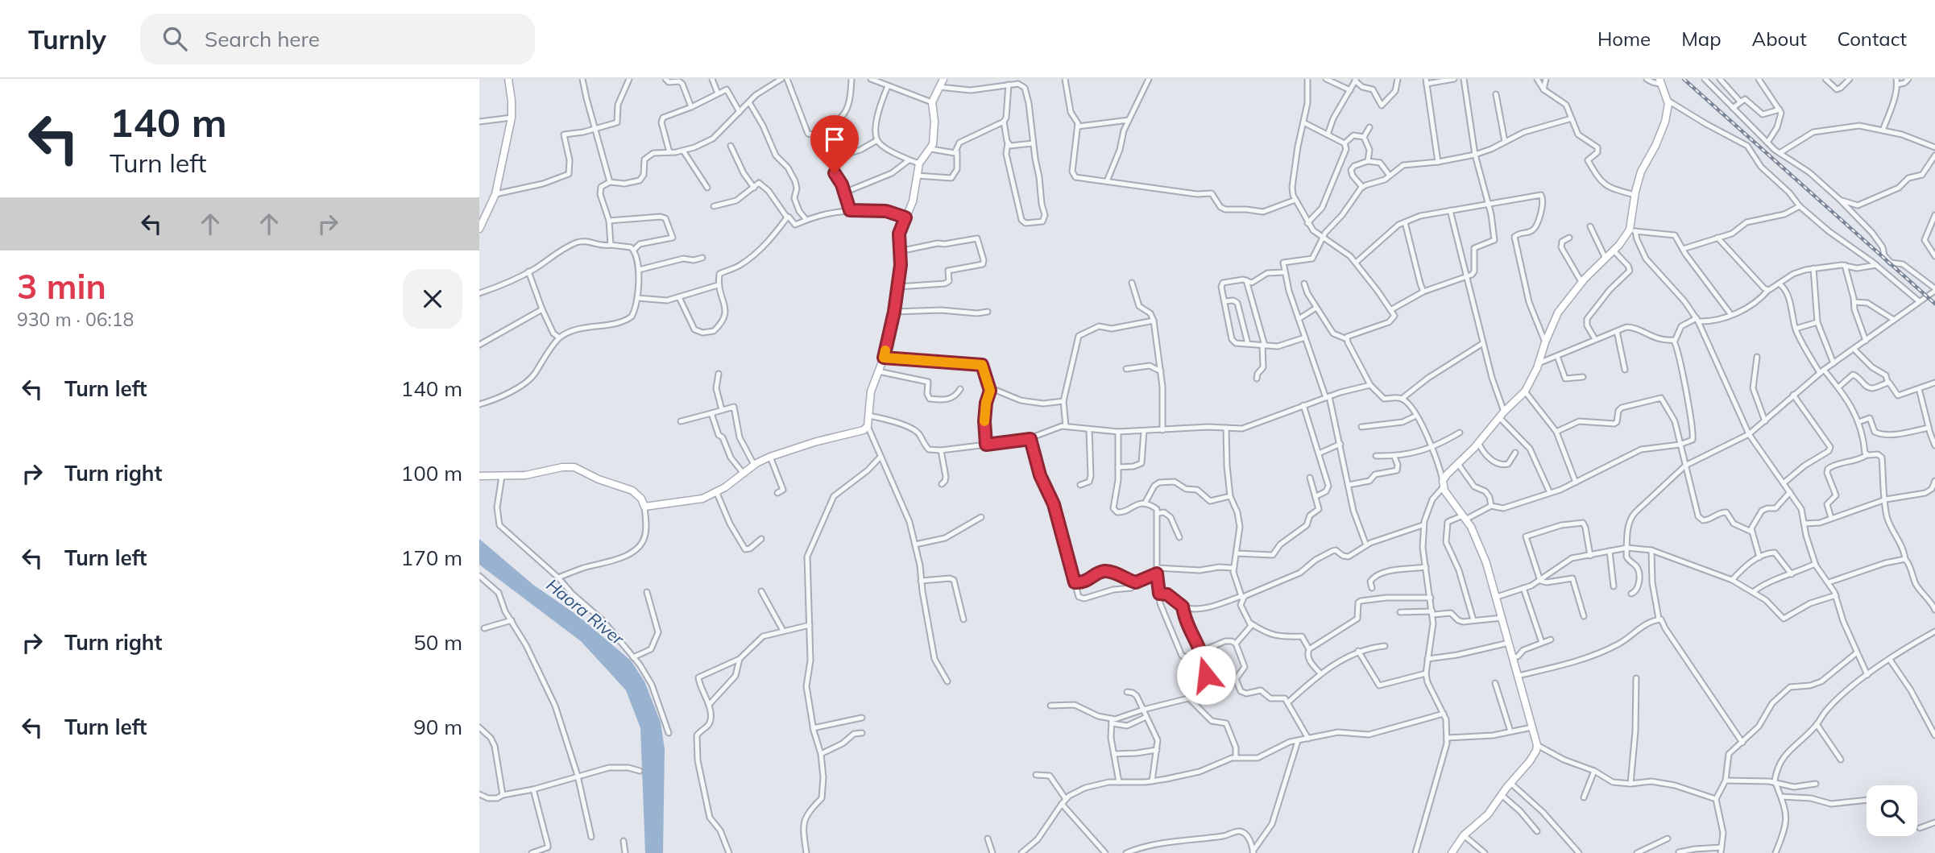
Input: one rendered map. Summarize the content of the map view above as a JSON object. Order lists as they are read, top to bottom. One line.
{"water":["Haora River"],"page":{"header":"Turnly","search":"Search here","nav":["Home","Map","About","Contact"],"turn":["140 m","Turn left"],"heading":["3 min","930 m · 06:18"],"list":[{"name":"Turn left","value":"140 m"},{"name":"Turn right","value":"100 m"},{"name":"Turn left","value":"170 m"},{"name":"Turn right","value":"50 m"},{"name":"Turn left","value":"90 m"}]}}
